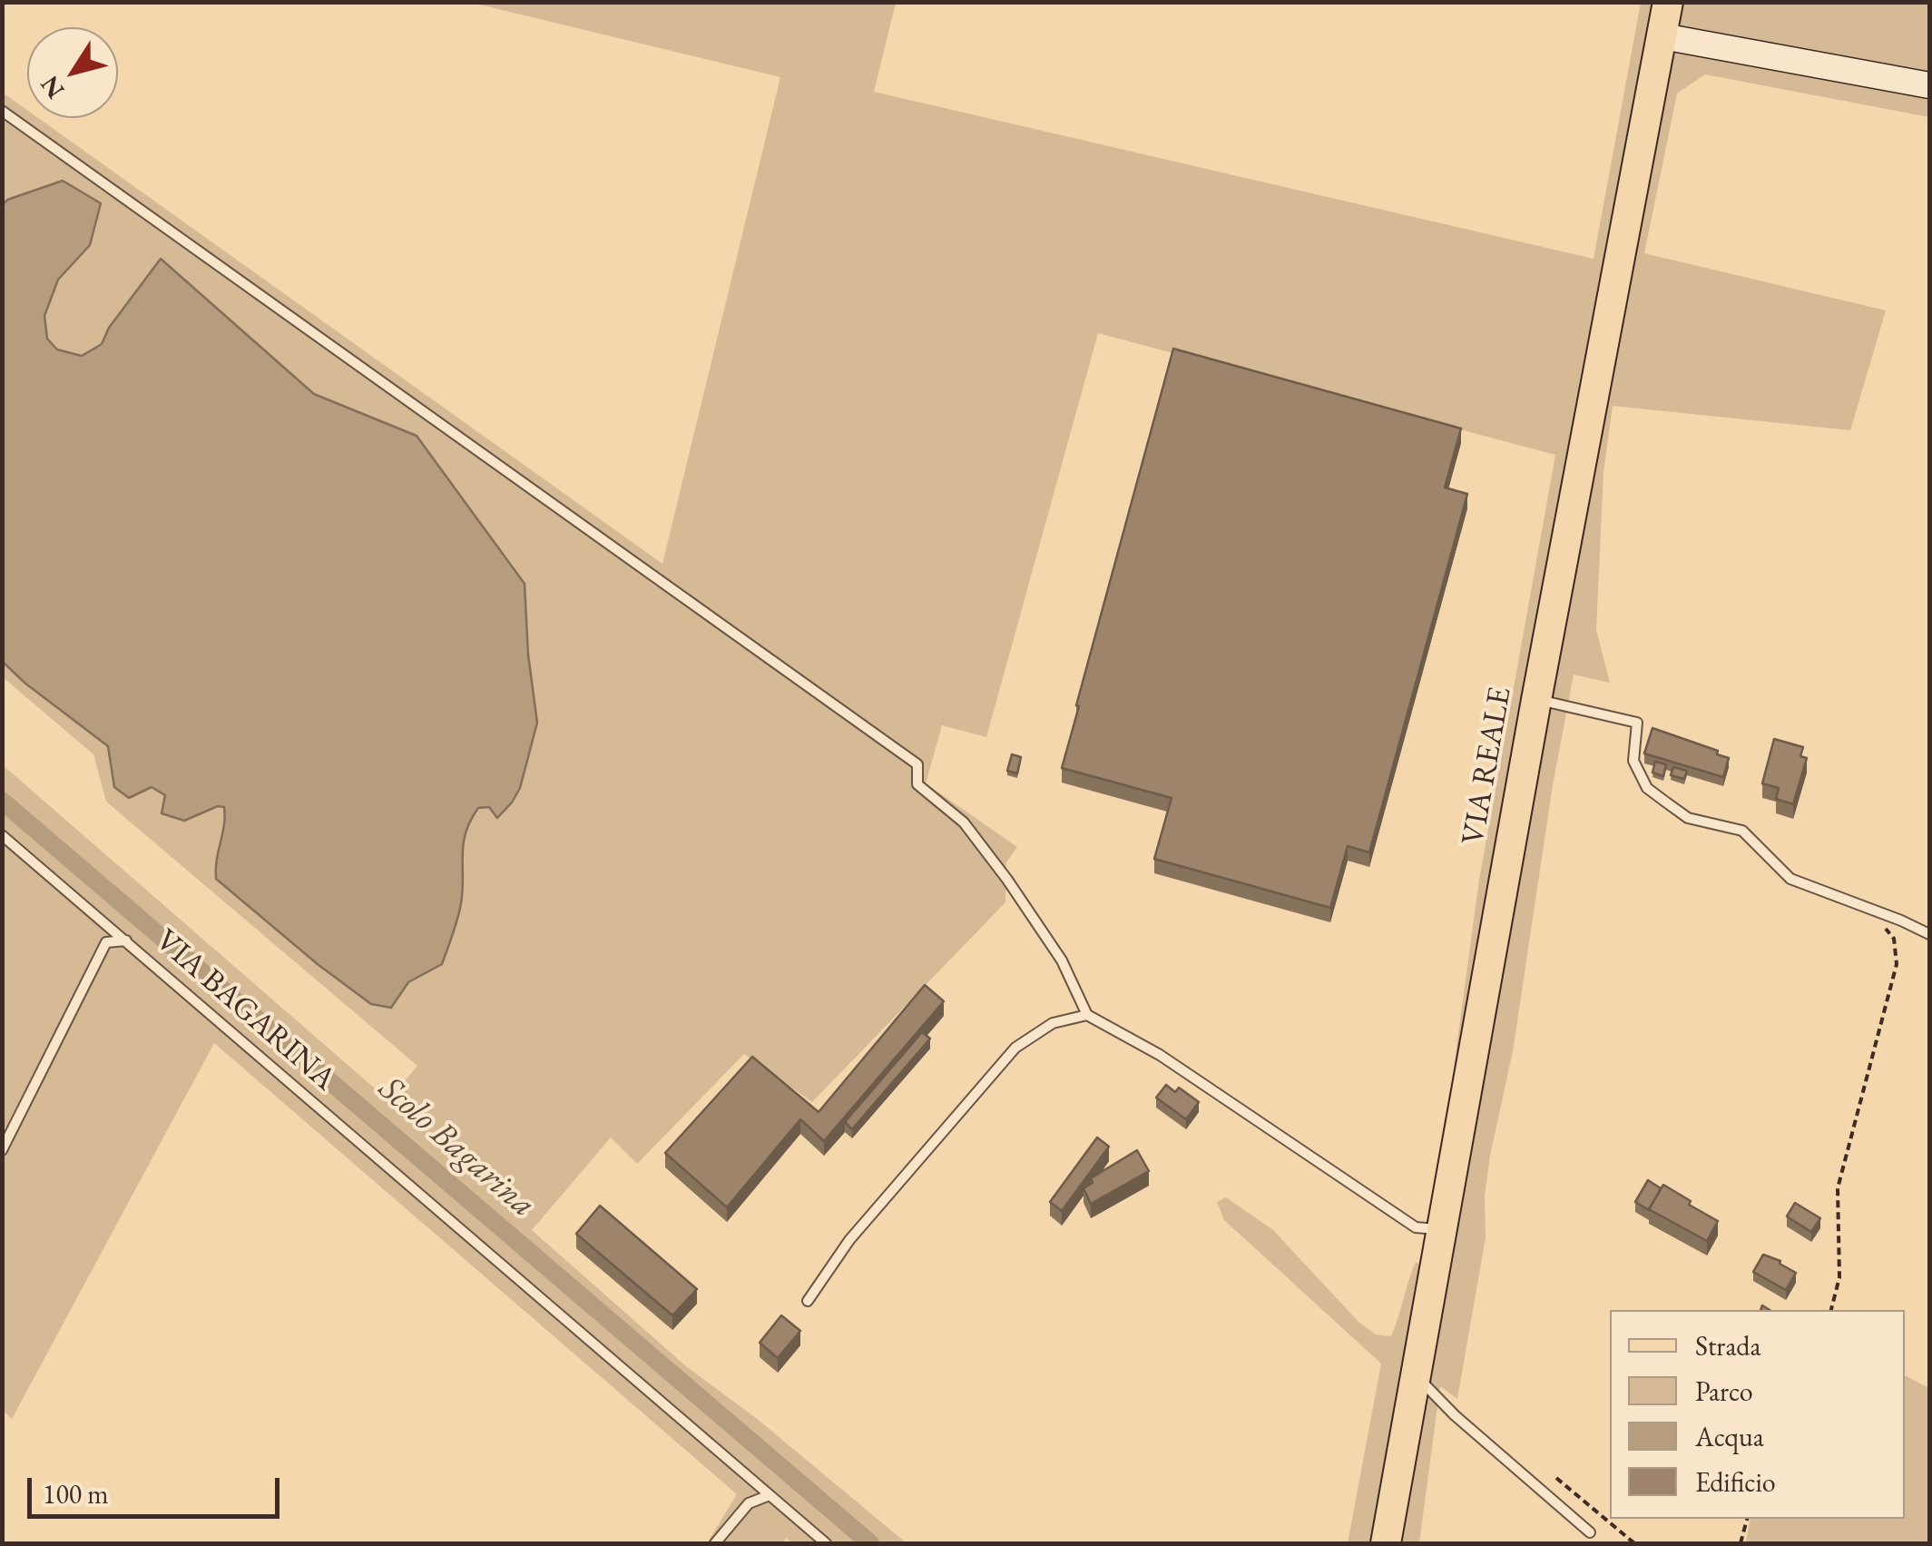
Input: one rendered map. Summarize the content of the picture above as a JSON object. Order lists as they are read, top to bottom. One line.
{"streets":{"main road":["VIA REALE"],"lane":["VIA BAGARINA"]},"water":["Scolo Bagarina"],"legend":["Strada","Parco","Acqua","Edificio"],"scale_bar":"100 m","north":"bottom left"}
